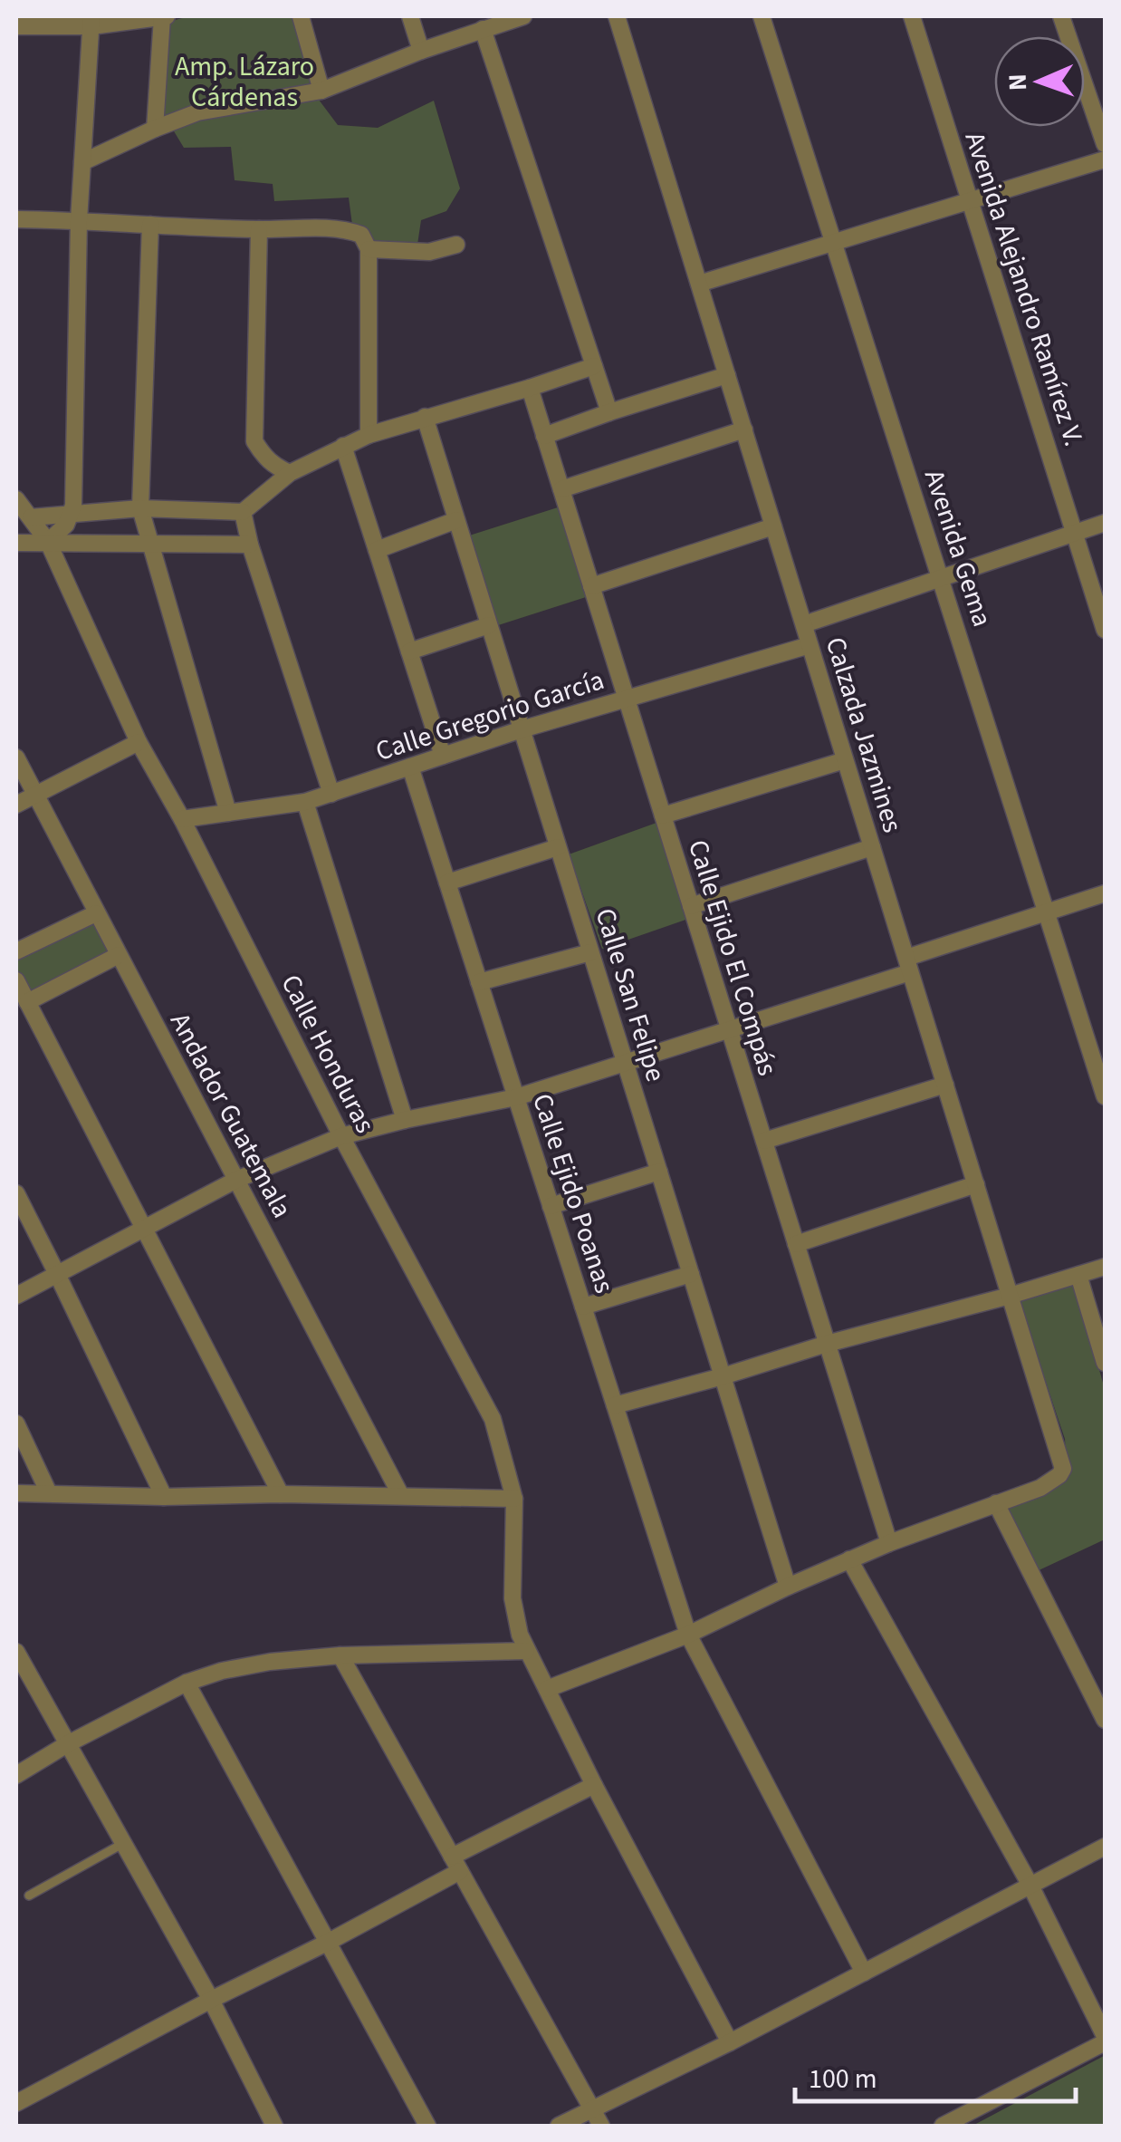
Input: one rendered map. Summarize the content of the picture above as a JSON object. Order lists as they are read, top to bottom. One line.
{"streets":{"street":["Avenida Alejandro Ramírez V.","Avenida Gema","Calle Gregorio García","Calzada Jazmines","Calle Ejido El Compás","Calle San Felipe","Calle Honduras","Andador Guatemala","Calle Ejido Poanas"]},"crossings":[["Calle Gregorio García","Calzada Jazmines"],["Calle Gregorio García","Calle Ejido El Compás"],["Calle Gregorio García","Calle San Felipe"],["Calle Gregorio García","Calle Honduras"],["Calle Gregorio García","Calle Ejido Poanas"]],"parks":["Amp. Lázaro Cárdenas"],"scale_bar":"100 m","north":"left"}
